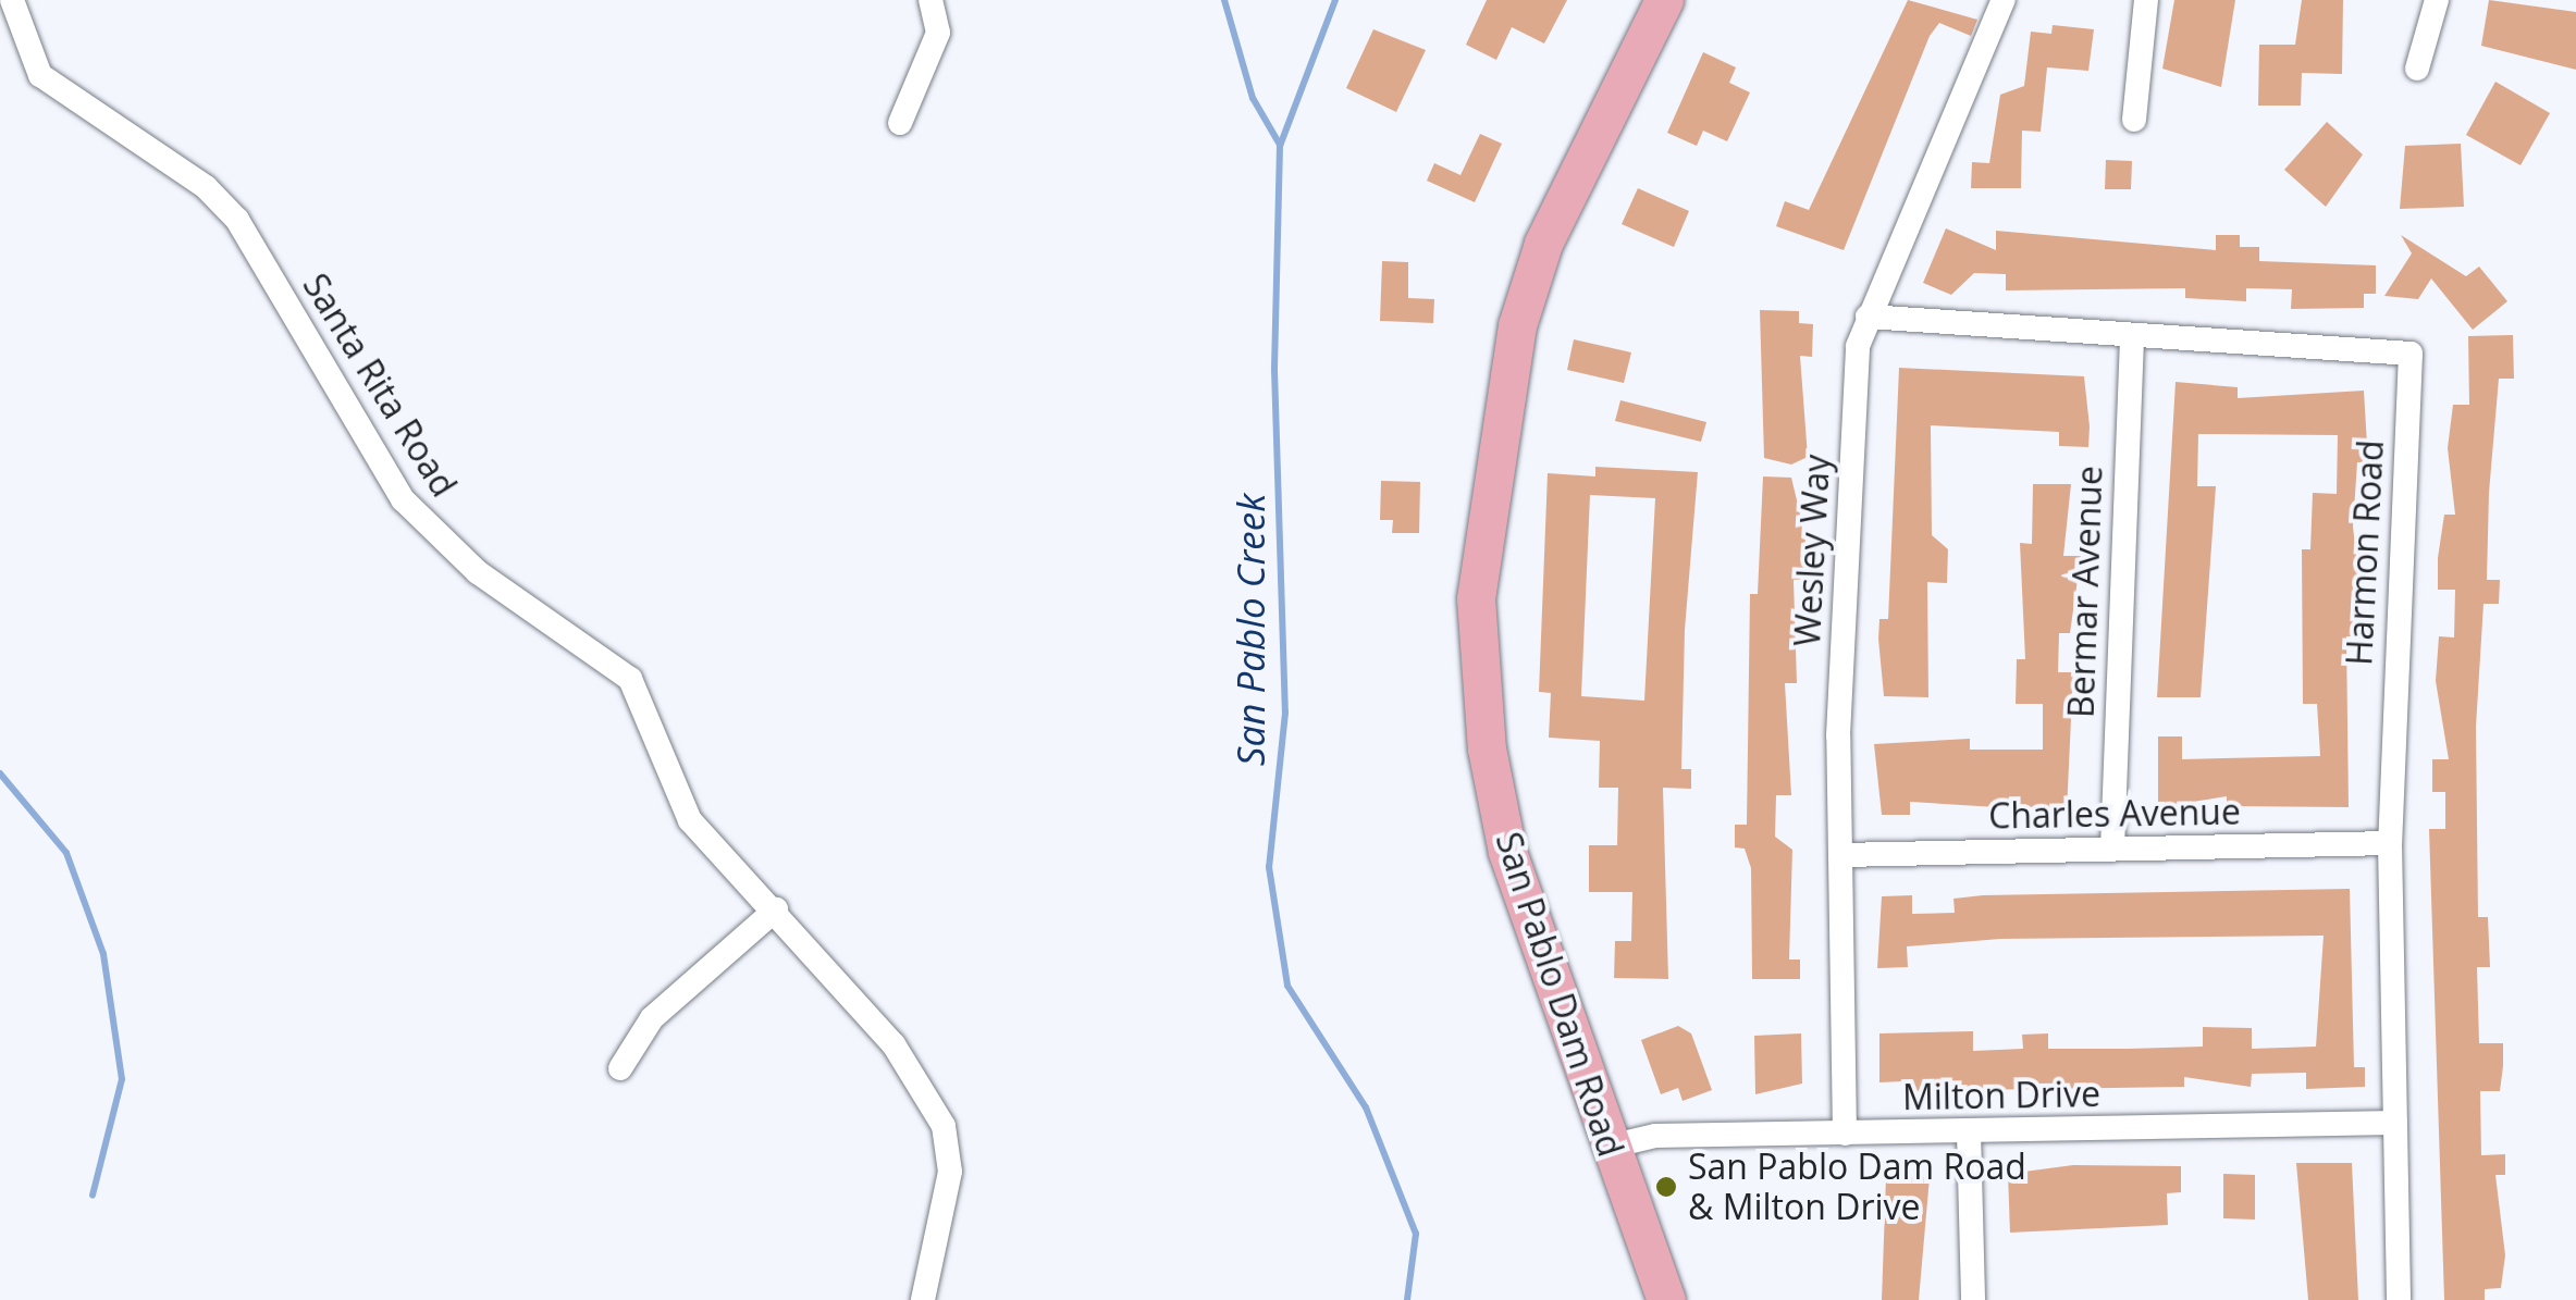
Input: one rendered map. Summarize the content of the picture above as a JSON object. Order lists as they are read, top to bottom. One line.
{"streets":{"main road":["San Pablo Dam Road"],"street":["Santa Rita Road","Wesley Way","Harmon Road","Bermar Avenue","Charles Avenue","Milton Drive"]},"crossings":[["Wesley Way","Harmon Road"],["Wesley Way","Charles Avenue"],["Wesley Way","Milton Drive"],["Harmon Road","Bermar Avenue"],["Harmon Road","Charles Avenue"],["Harmon Road","Milton Drive"],["Bermar Avenue","Charles Avenue"],["San Pablo Dam Road","Milton Drive"]],"water":["San Pablo Creek"],"places":["San Pablo Dam Road & Milton Drive"]}
